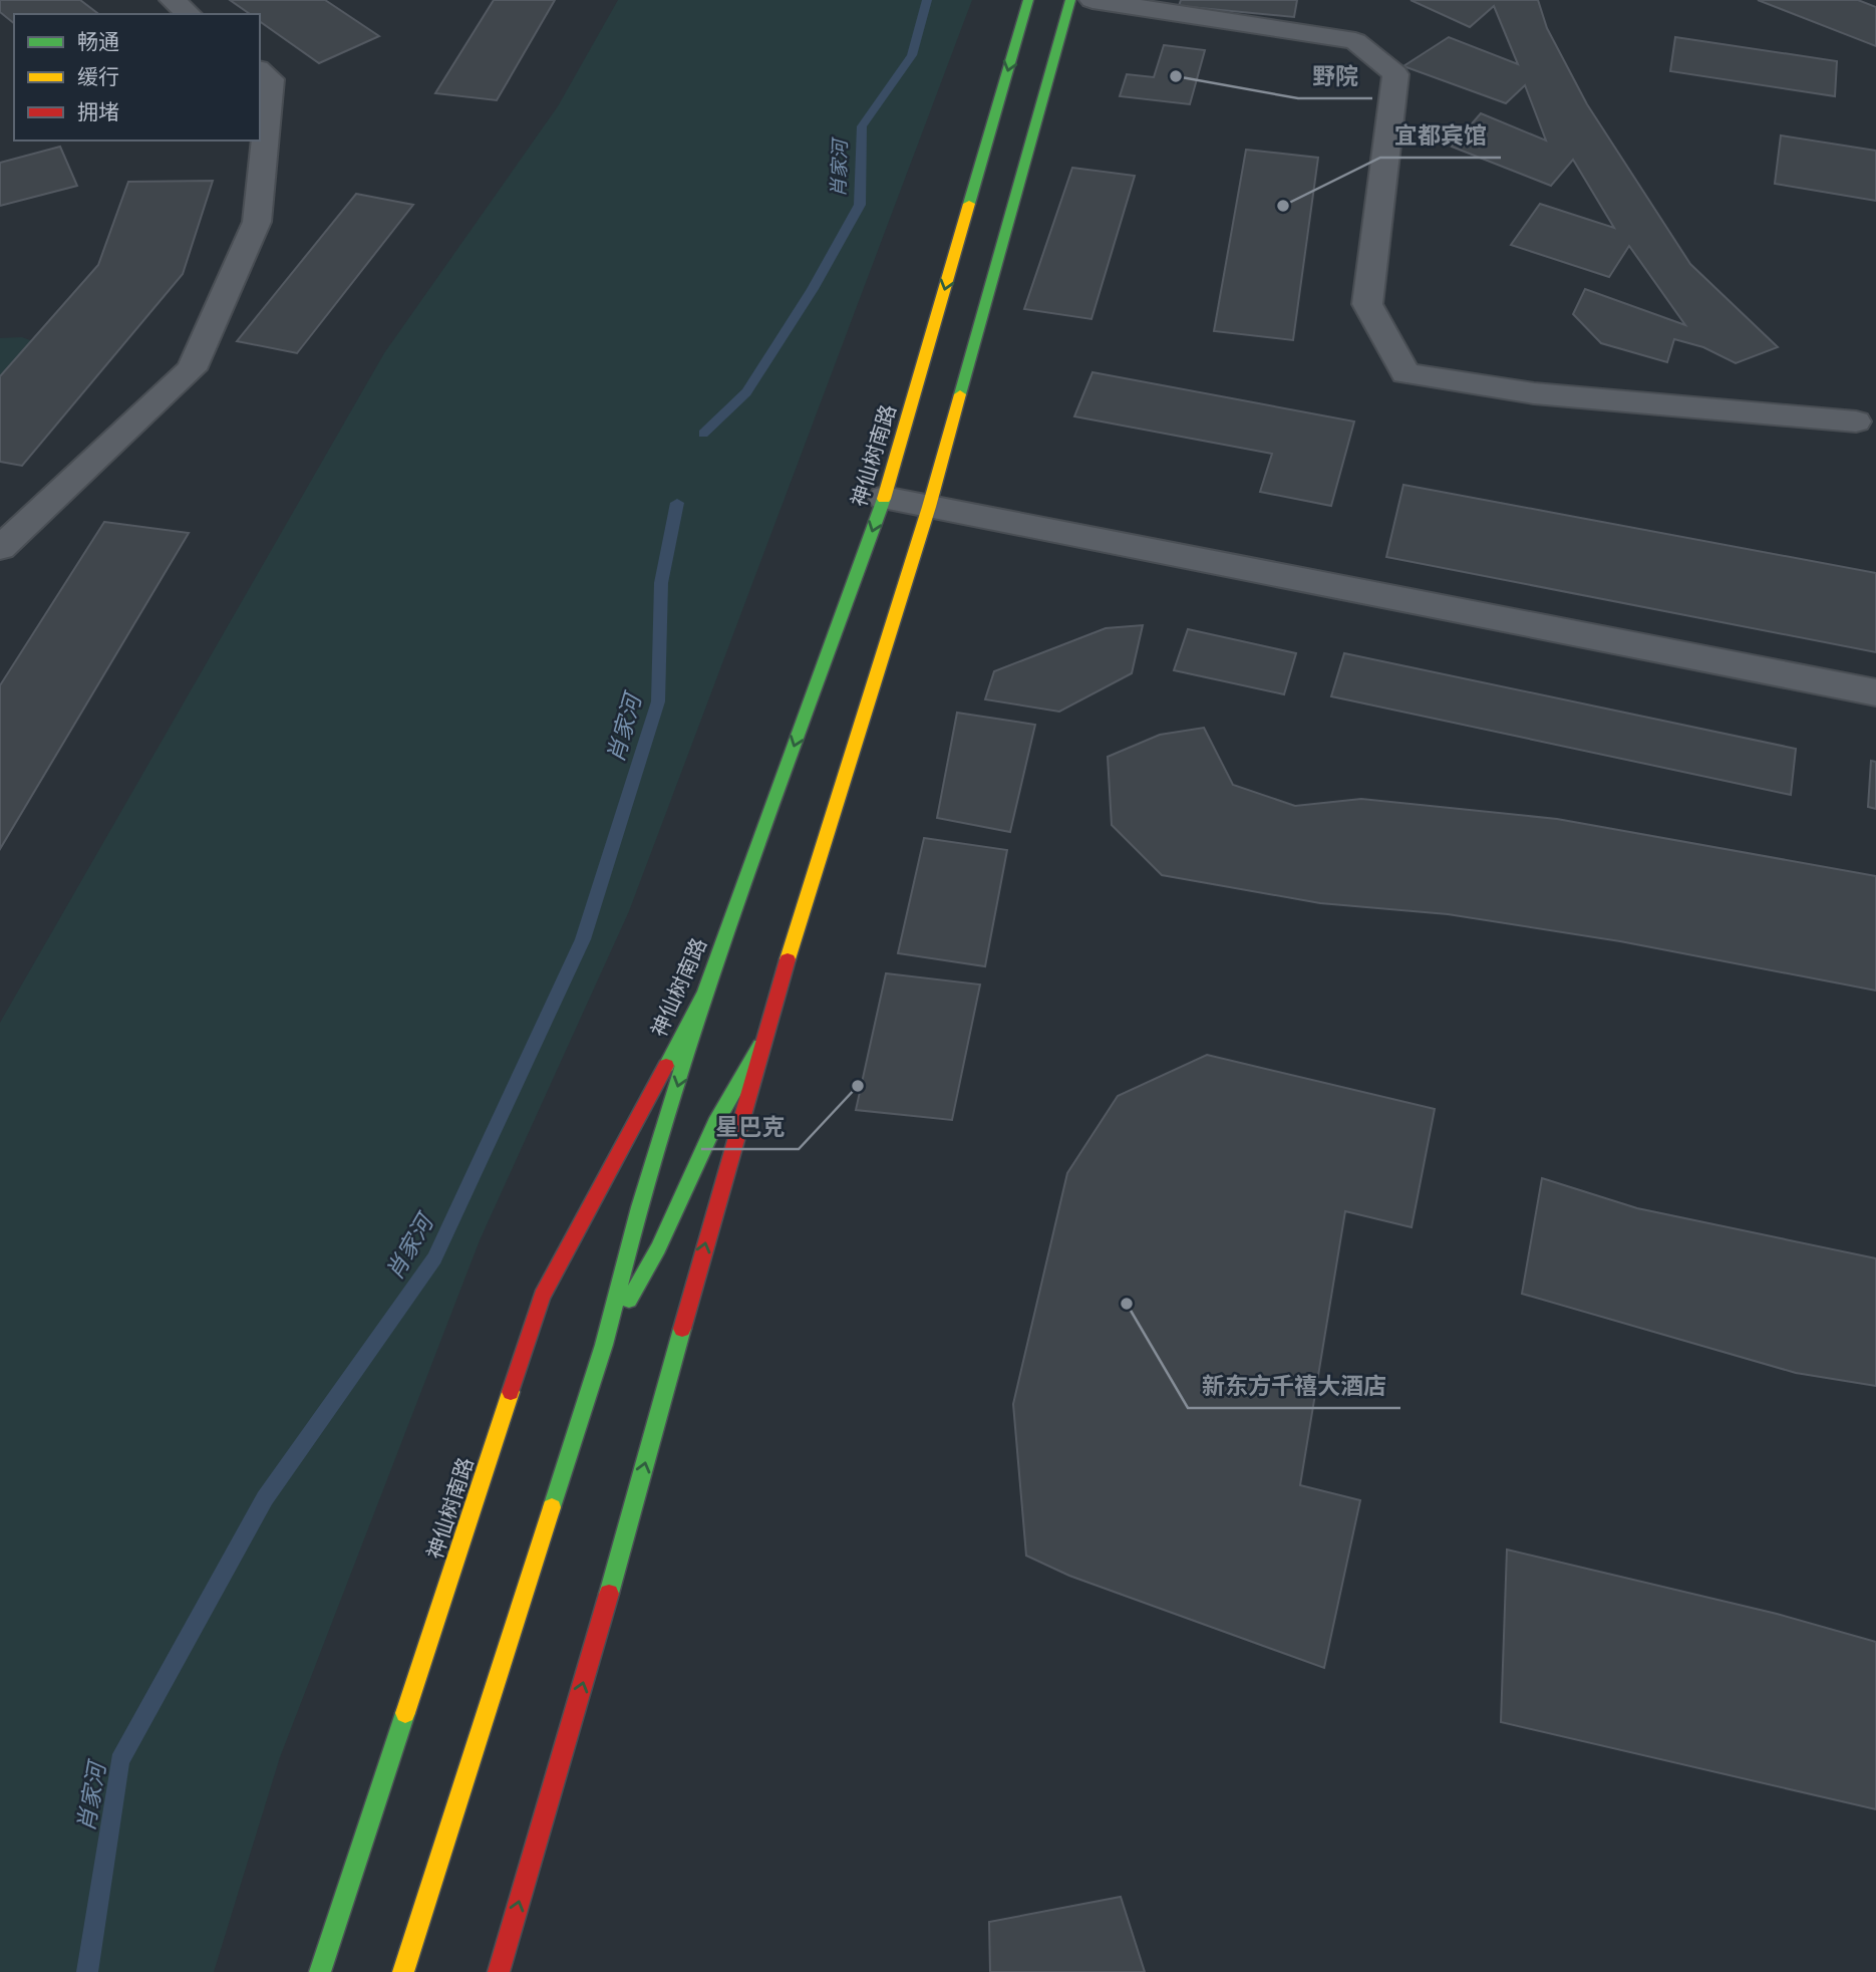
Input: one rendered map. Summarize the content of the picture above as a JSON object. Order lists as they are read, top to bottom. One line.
{"streets":{"main road":["神仙树南路"]},"water":["肖家河"],"places":["野院","宜都宾馆","星巴克","新东方千禧大酒店"],"legend":["畅通","缓行","拥堵"]}
